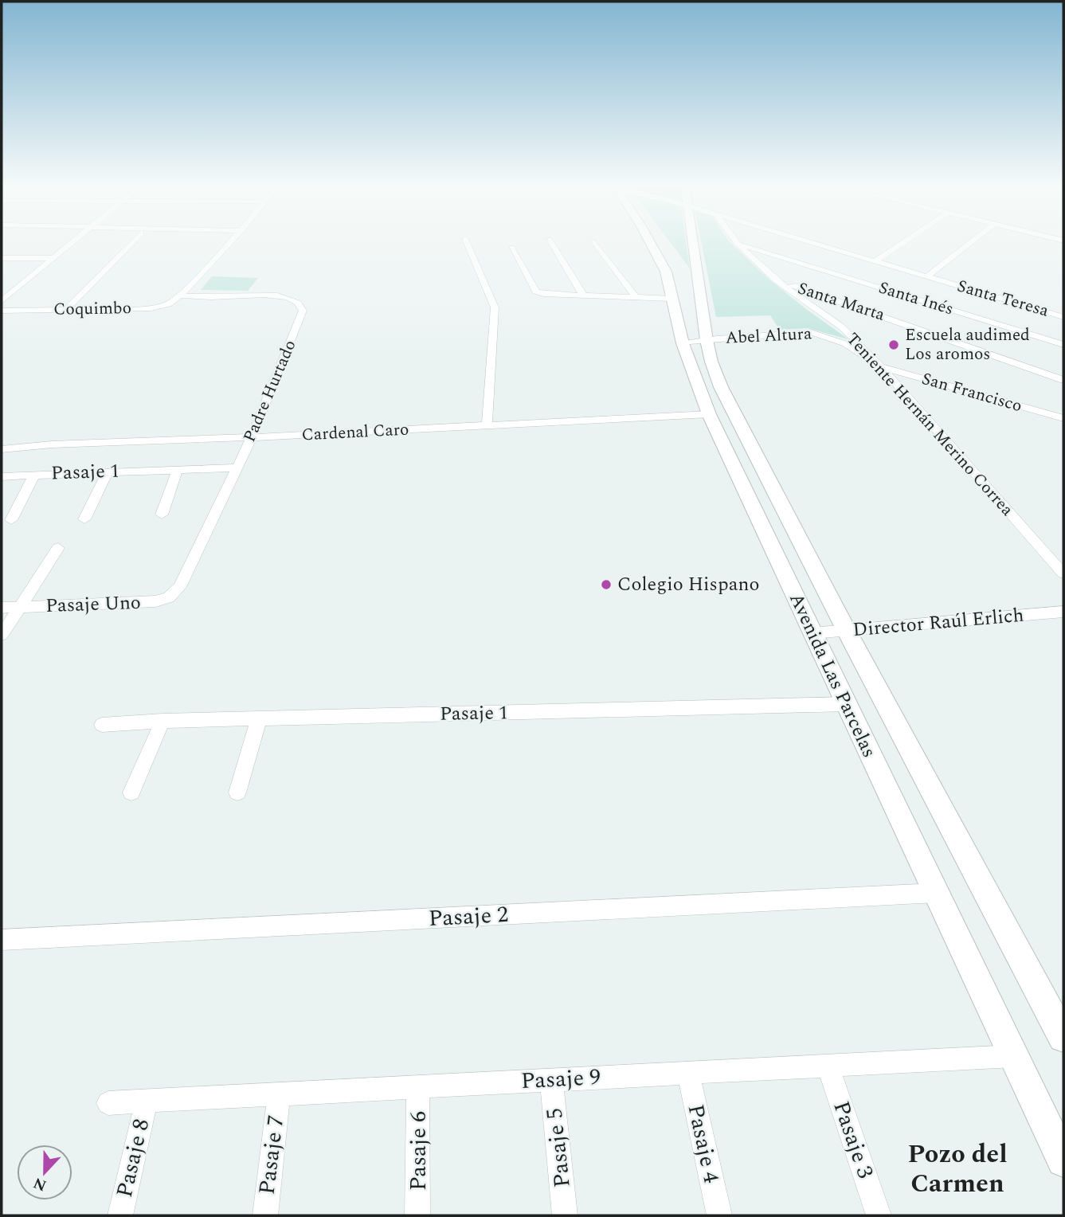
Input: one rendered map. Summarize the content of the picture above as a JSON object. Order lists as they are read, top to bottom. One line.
{"streets":{"street":["Santa Inés","Santa Teresa","Santa Marta","Coquimbo","Abel Altura","Padre Hurtado","San Francisco","Teniente Hernán Merino Correa","Cardenal Caro","Pasaje 1","Pasaje Uno","Director Raúl Erlich","Avenida Las Parcelas","Pasaje 2","Pasaje 9","Pasaje 3","Pasaje 4","Pasaje 5","Pasaje 6","Pasaje 7","Pasaje 8"]},"crossings":[["Santa Marta","Teniente Hernán Merino Correa"],["Coquimbo","Padre Hurtado"],["Abel Altura","San Francisco"],["Abel Altura","Teniente Hernán Merino Correa"],["Abel Altura","Avenida Las Parcelas"],["Padre Hurtado","Cardenal Caro"],["Padre Hurtado","Pasaje 1"],["Padre Hurtado","Pasaje Uno"],["San Francisco","Teniente Hernán Merino Correa"],["Cardenal Caro","Avenida Las Parcelas"],["Pasaje 1","Avenida Las Parcelas"],["Director Raúl Erlich","Avenida Las Parcelas"],["Avenida Las Parcelas","Pasaje 2"],["Avenida Las Parcelas","Pasaje 9"],["Pasaje 9","Pasaje 3"],["Pasaje 9","Pasaje 4"],["Pasaje 9","Pasaje 5"],["Pasaje 9","Pasaje 6"],["Pasaje 9","Pasaje 7"],["Pasaje 9","Pasaje 8"]],"districts":["Pozo del Carmen"],"places":["Escuela audimed Los aromos","Colegio Hispano"],"north":"bottom"}
